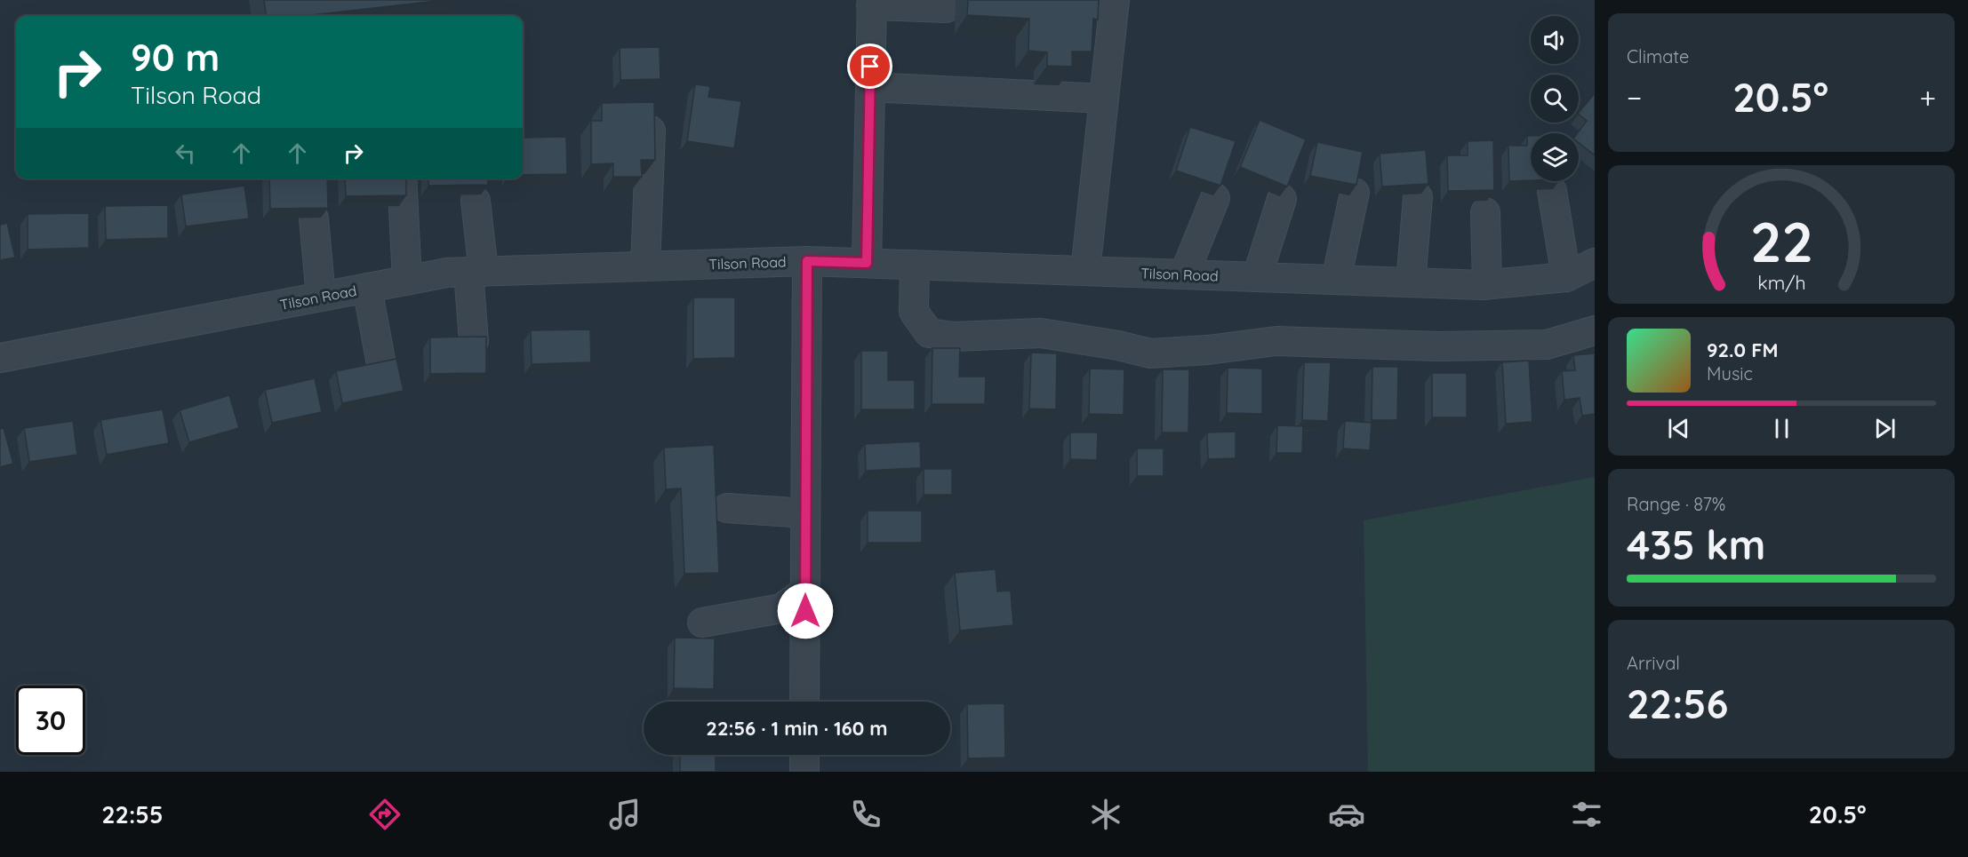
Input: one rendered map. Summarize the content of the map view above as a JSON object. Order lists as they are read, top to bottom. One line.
{"streets":{"street":["Tilson Road"]},"page":{"tile":["Climate",["Range · 87%","435 km"],["Arrival","22:56"]],"turn":["90 m","Tilson Road"],"heat":["−","20.5°","+"],"song":["92.0 FM","Music"],"limit":"30","trip":"22:56 · 1 min · 160 m","tabs":["22:55","20.5°"],"gauge":["22","km/h"]}}
